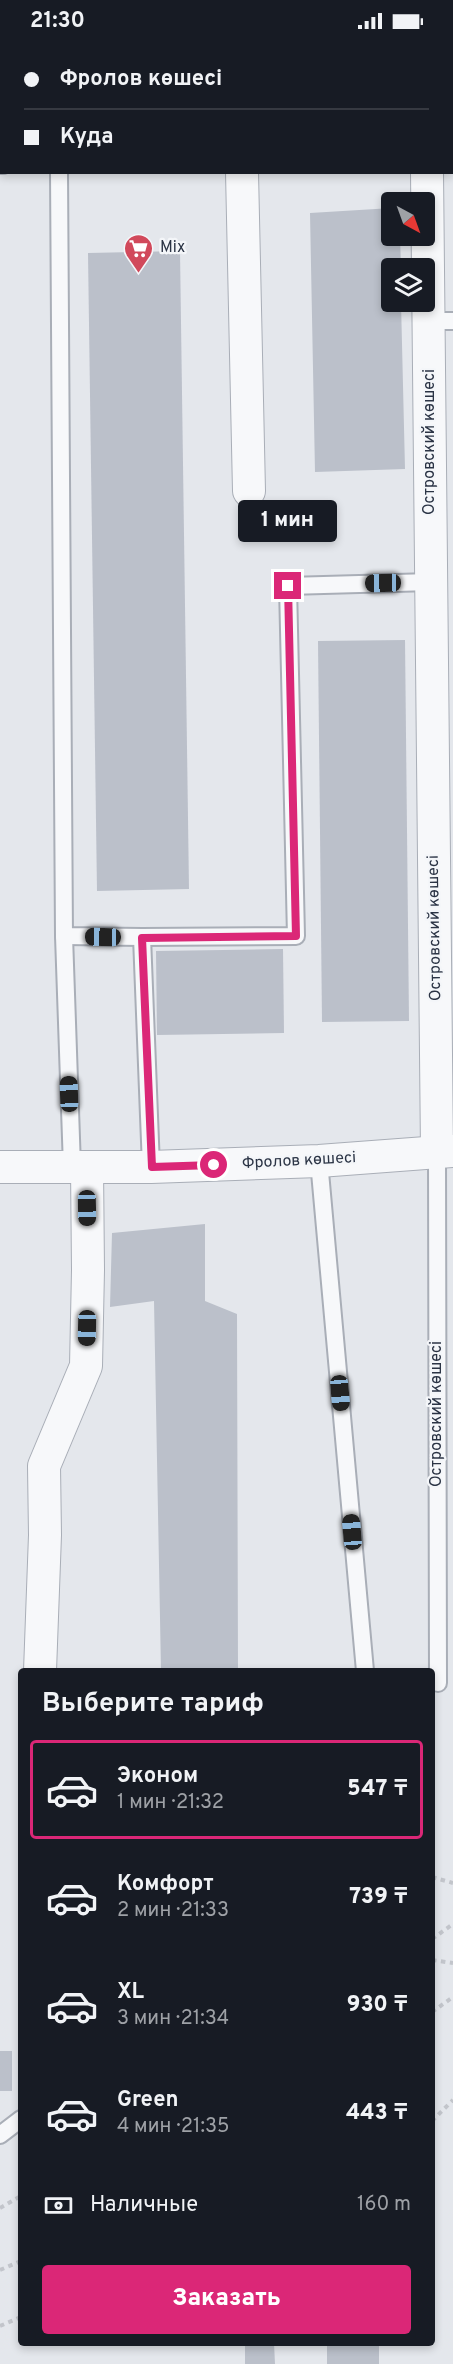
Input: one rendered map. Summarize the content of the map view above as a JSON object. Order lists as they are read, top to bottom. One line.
{"streets":{"street":["Островский көшесі","Фролов көшесі"]},"crossings":[["Островский көшесі","Фролов көшесі"]],"places":{"supermarket":["Mix"]},"north":"bottom right","page":{"status":"21:30","banner":["Фролов көшесі","Куда"],"bubble":"1 мин","heading":"Выберите тариф","list":[{"name":"Эконом","note":"1 мин · 21:32","value":"547 ₸"},{"name":"Комфорт","note":"2 мин · 21:33","value":"739 ₸"},{"name":"XL","note":"3 мин · 21:34","value":"930 ₸"},{"name":"Green","note":"4 мин · 21:35","value":"443 ₸"}],"pay":["Наличные","160 m"],"buttons":"Заказать"}}
